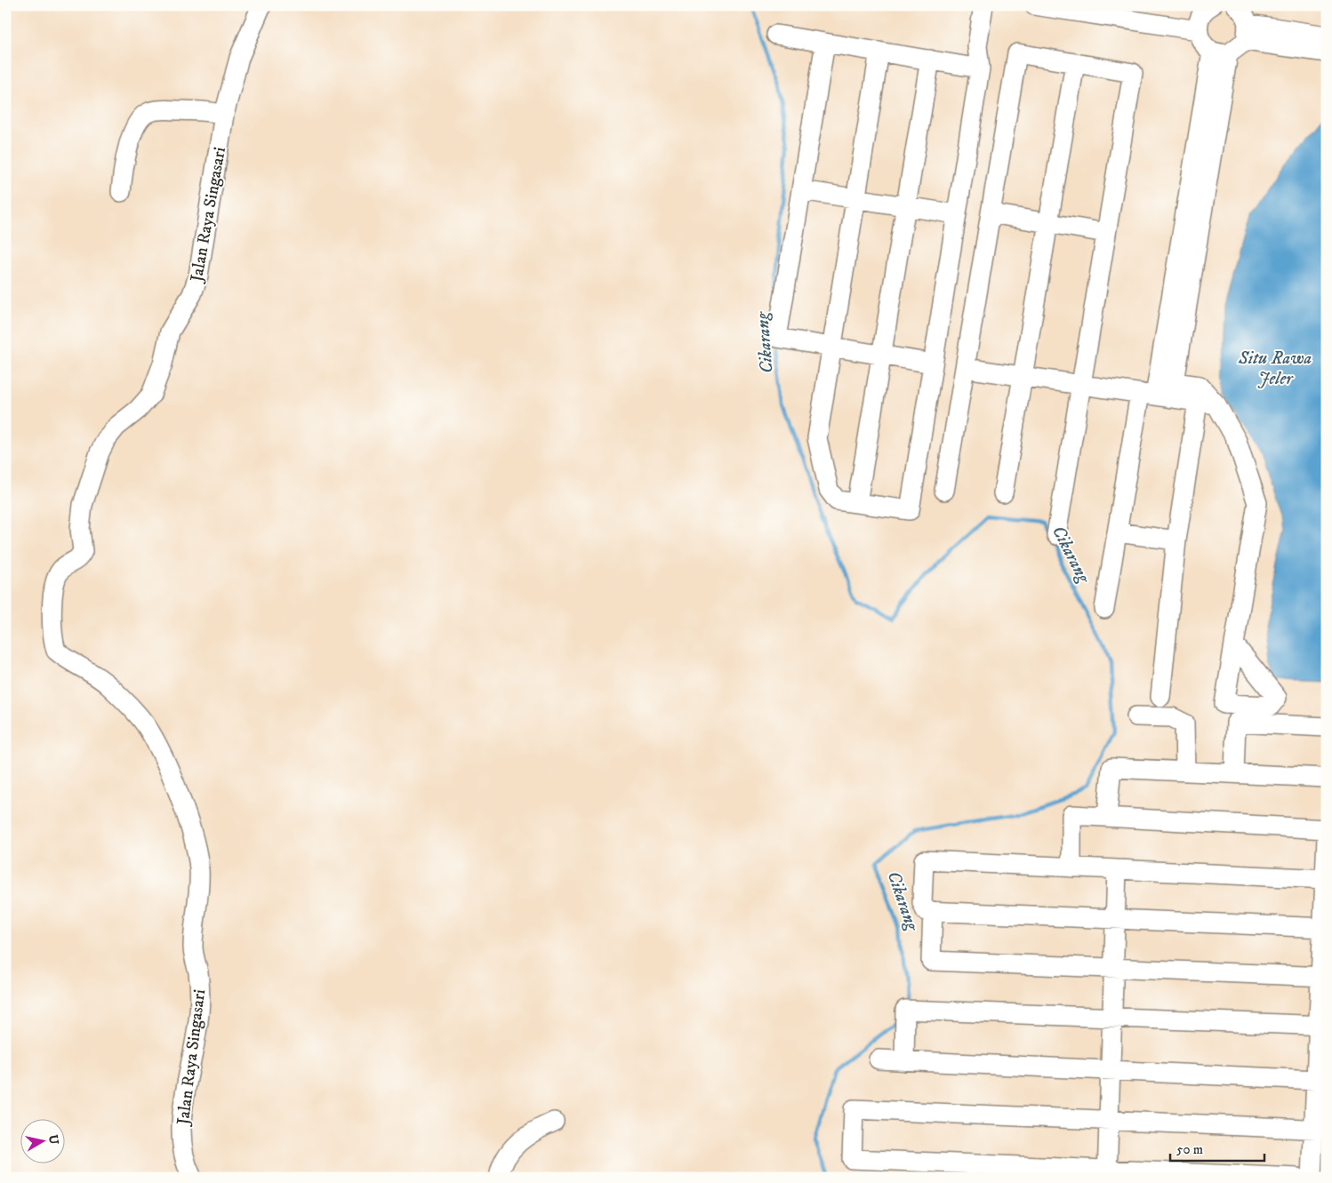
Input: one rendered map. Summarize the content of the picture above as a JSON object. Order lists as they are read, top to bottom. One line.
{"streets":{"street":["Jalan Raya Singasari"]},"water":["Cikarang","Situ Rawa Jeler"],"scale_bar":"50 m","north":"right"}
